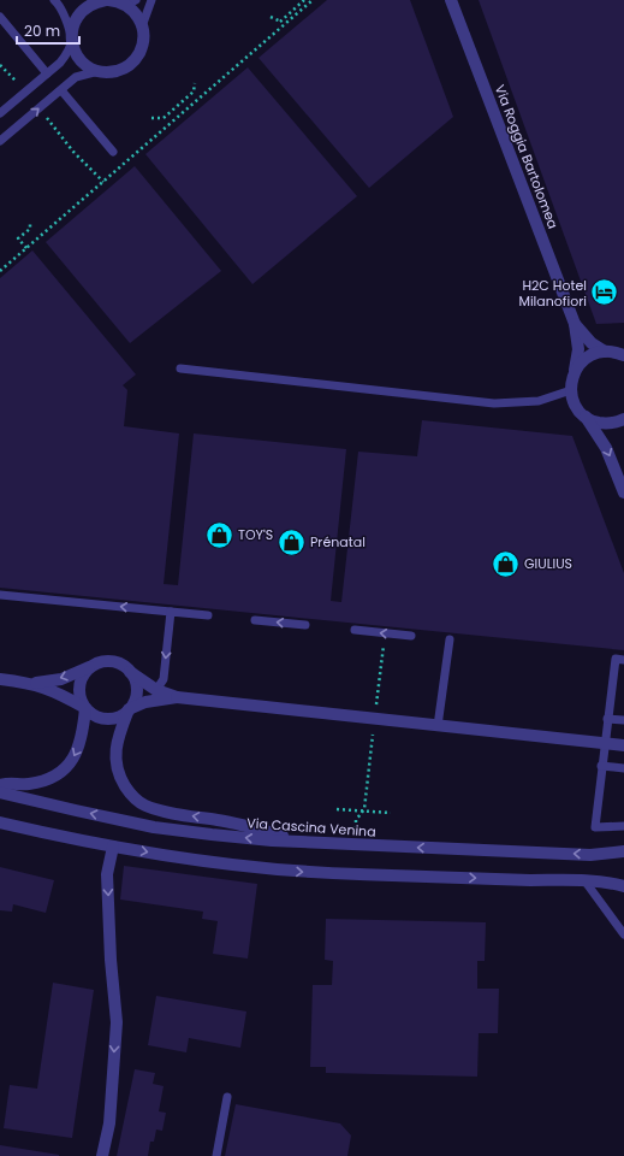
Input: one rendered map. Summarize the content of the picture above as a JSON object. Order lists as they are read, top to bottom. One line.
{"streets":{"street":["Via Roggia Bartolomea","Via Cascina Venina"]},"places":{"hotel":["H2C Hotel Milanofiori"],"shop":["TOY'S","Prénatal","GIULIUS"]},"scale_bar":"20 m"}
